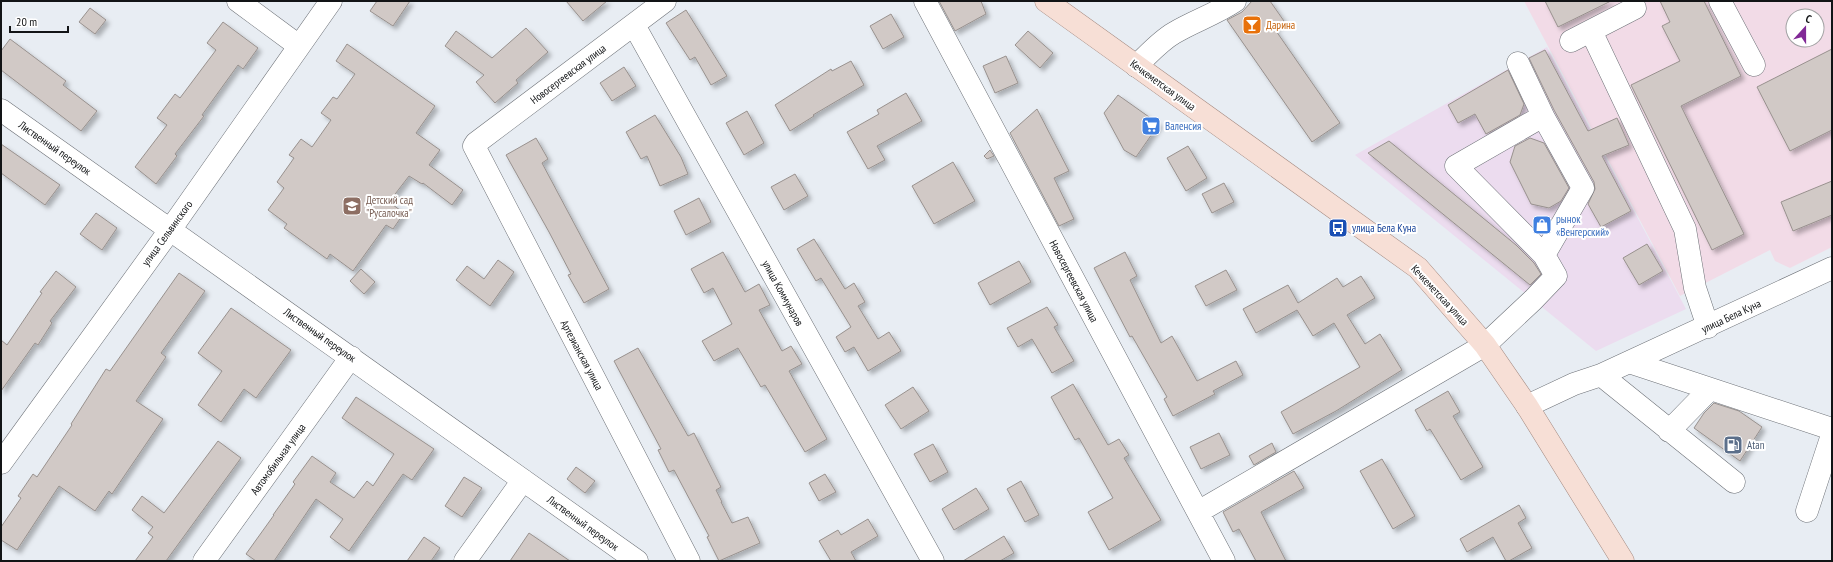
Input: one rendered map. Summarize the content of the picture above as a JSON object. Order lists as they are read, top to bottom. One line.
{"streets":{"main road":["Кечкеметская улица"],"street":["Новосергеевская улица","Лиственный переулок","улица Сельвинского","улица Коммунаров","улица Бела Куна","Артезианская улица","Автомобильная улица"]},"crossings":[["Новосергеевская улица","улица Коммунаров"],["Новосергеевская улица","Артезианская улица"],["Кечкеметская улица","улица Бела Куна"],["Лиственный переулок","улица Сельвинского"],["Лиственный переулок","Автомобильная улица"]],"places":{"bar":["Дарина"],"supermarket":["Валенсия"],"school or university":["Детский сад \"Русалочка\""],"shop":["рынок «Венгерский»"],"bus stop":["улица Бела Куна"],"fuel station":["Аtan"]},"scale_bar":"20 m","north":"top"}
